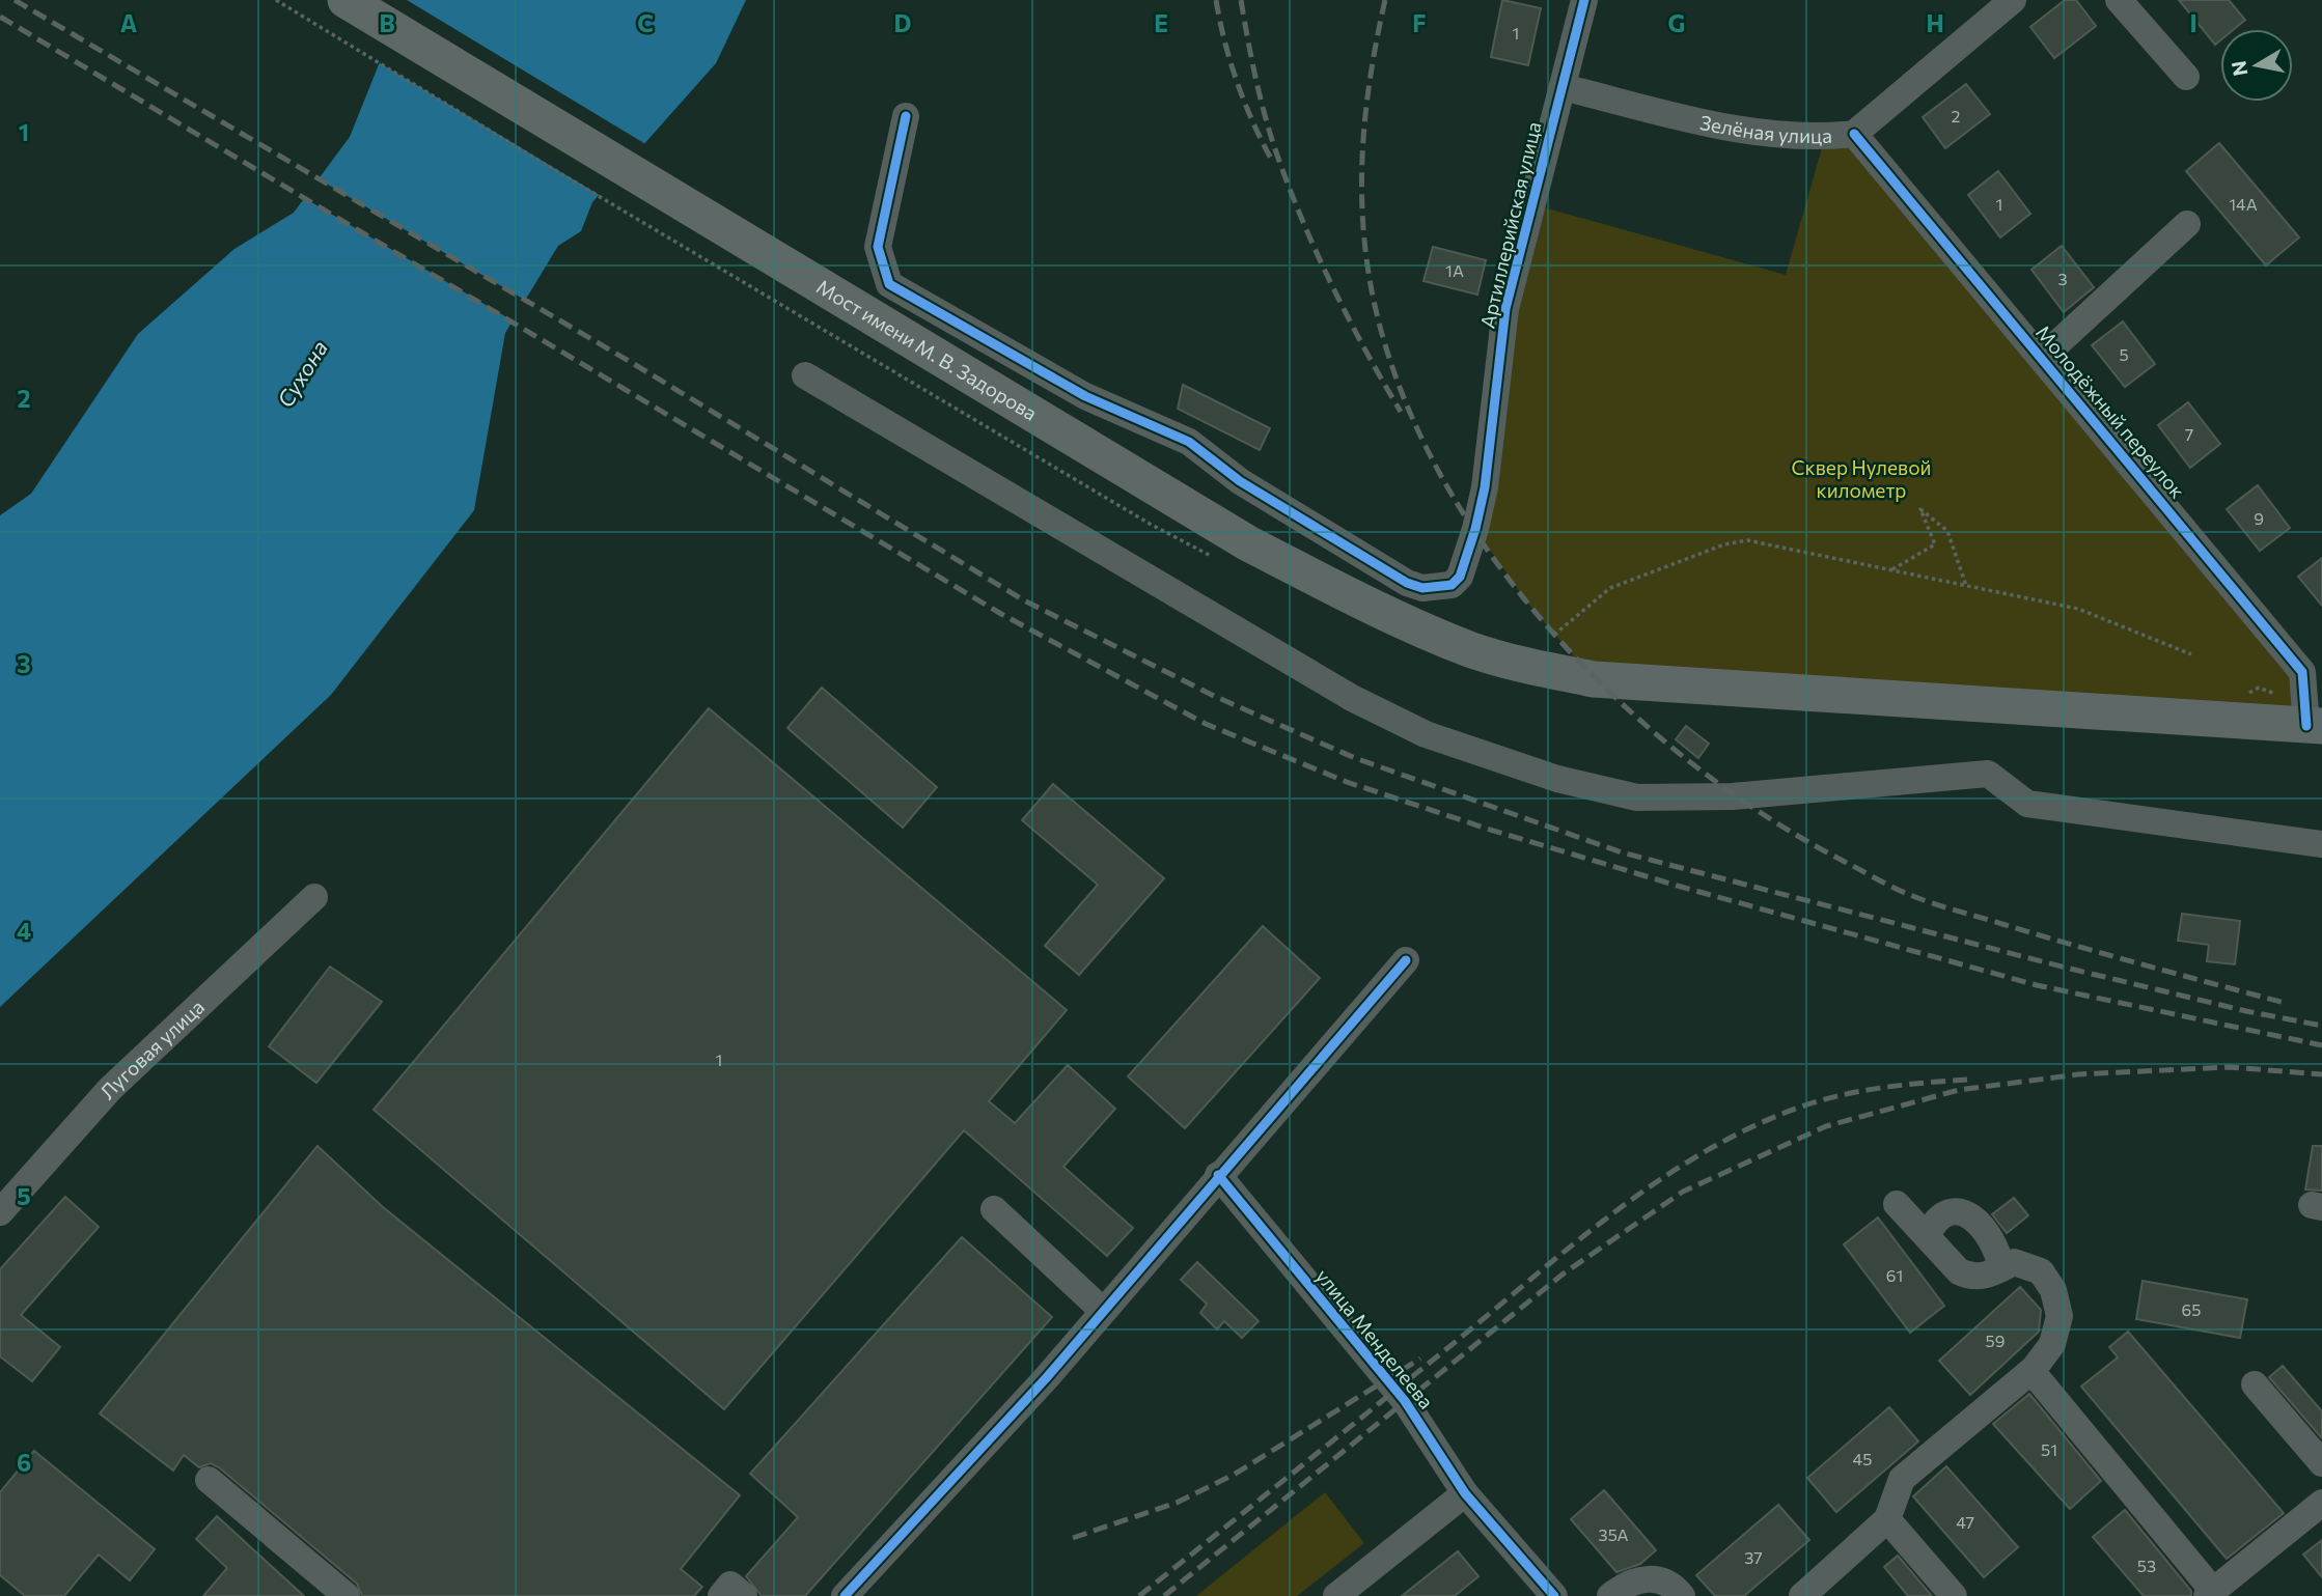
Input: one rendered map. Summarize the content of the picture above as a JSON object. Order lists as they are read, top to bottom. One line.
{"streets":{"main road":["Мост имени М. В. Задорова"],"street":["Зелёная улица","Артиллерийская улица","Молодёжный переулок","Луговая улица","улица Менделеева"]},"crossings":[["Зелёная улица","Артиллерийская улица"],["Зелёная улица","Молодёжный переулок"],["Мост имени М. В. Задорова","Молодёжный переулок"]],"water":["Сухона"],"parks":["Сквер Нулевой километр"],"house_numbers":["1","2","1","14А","1А","3","5","7","9","1","61","65","59","51","45","47","35А","37","53"],"north":"left","grid":{"columns":["A","B","C","D","E","F","G","H","I"],"rows":["1","2","3","4","5","6"]}}
